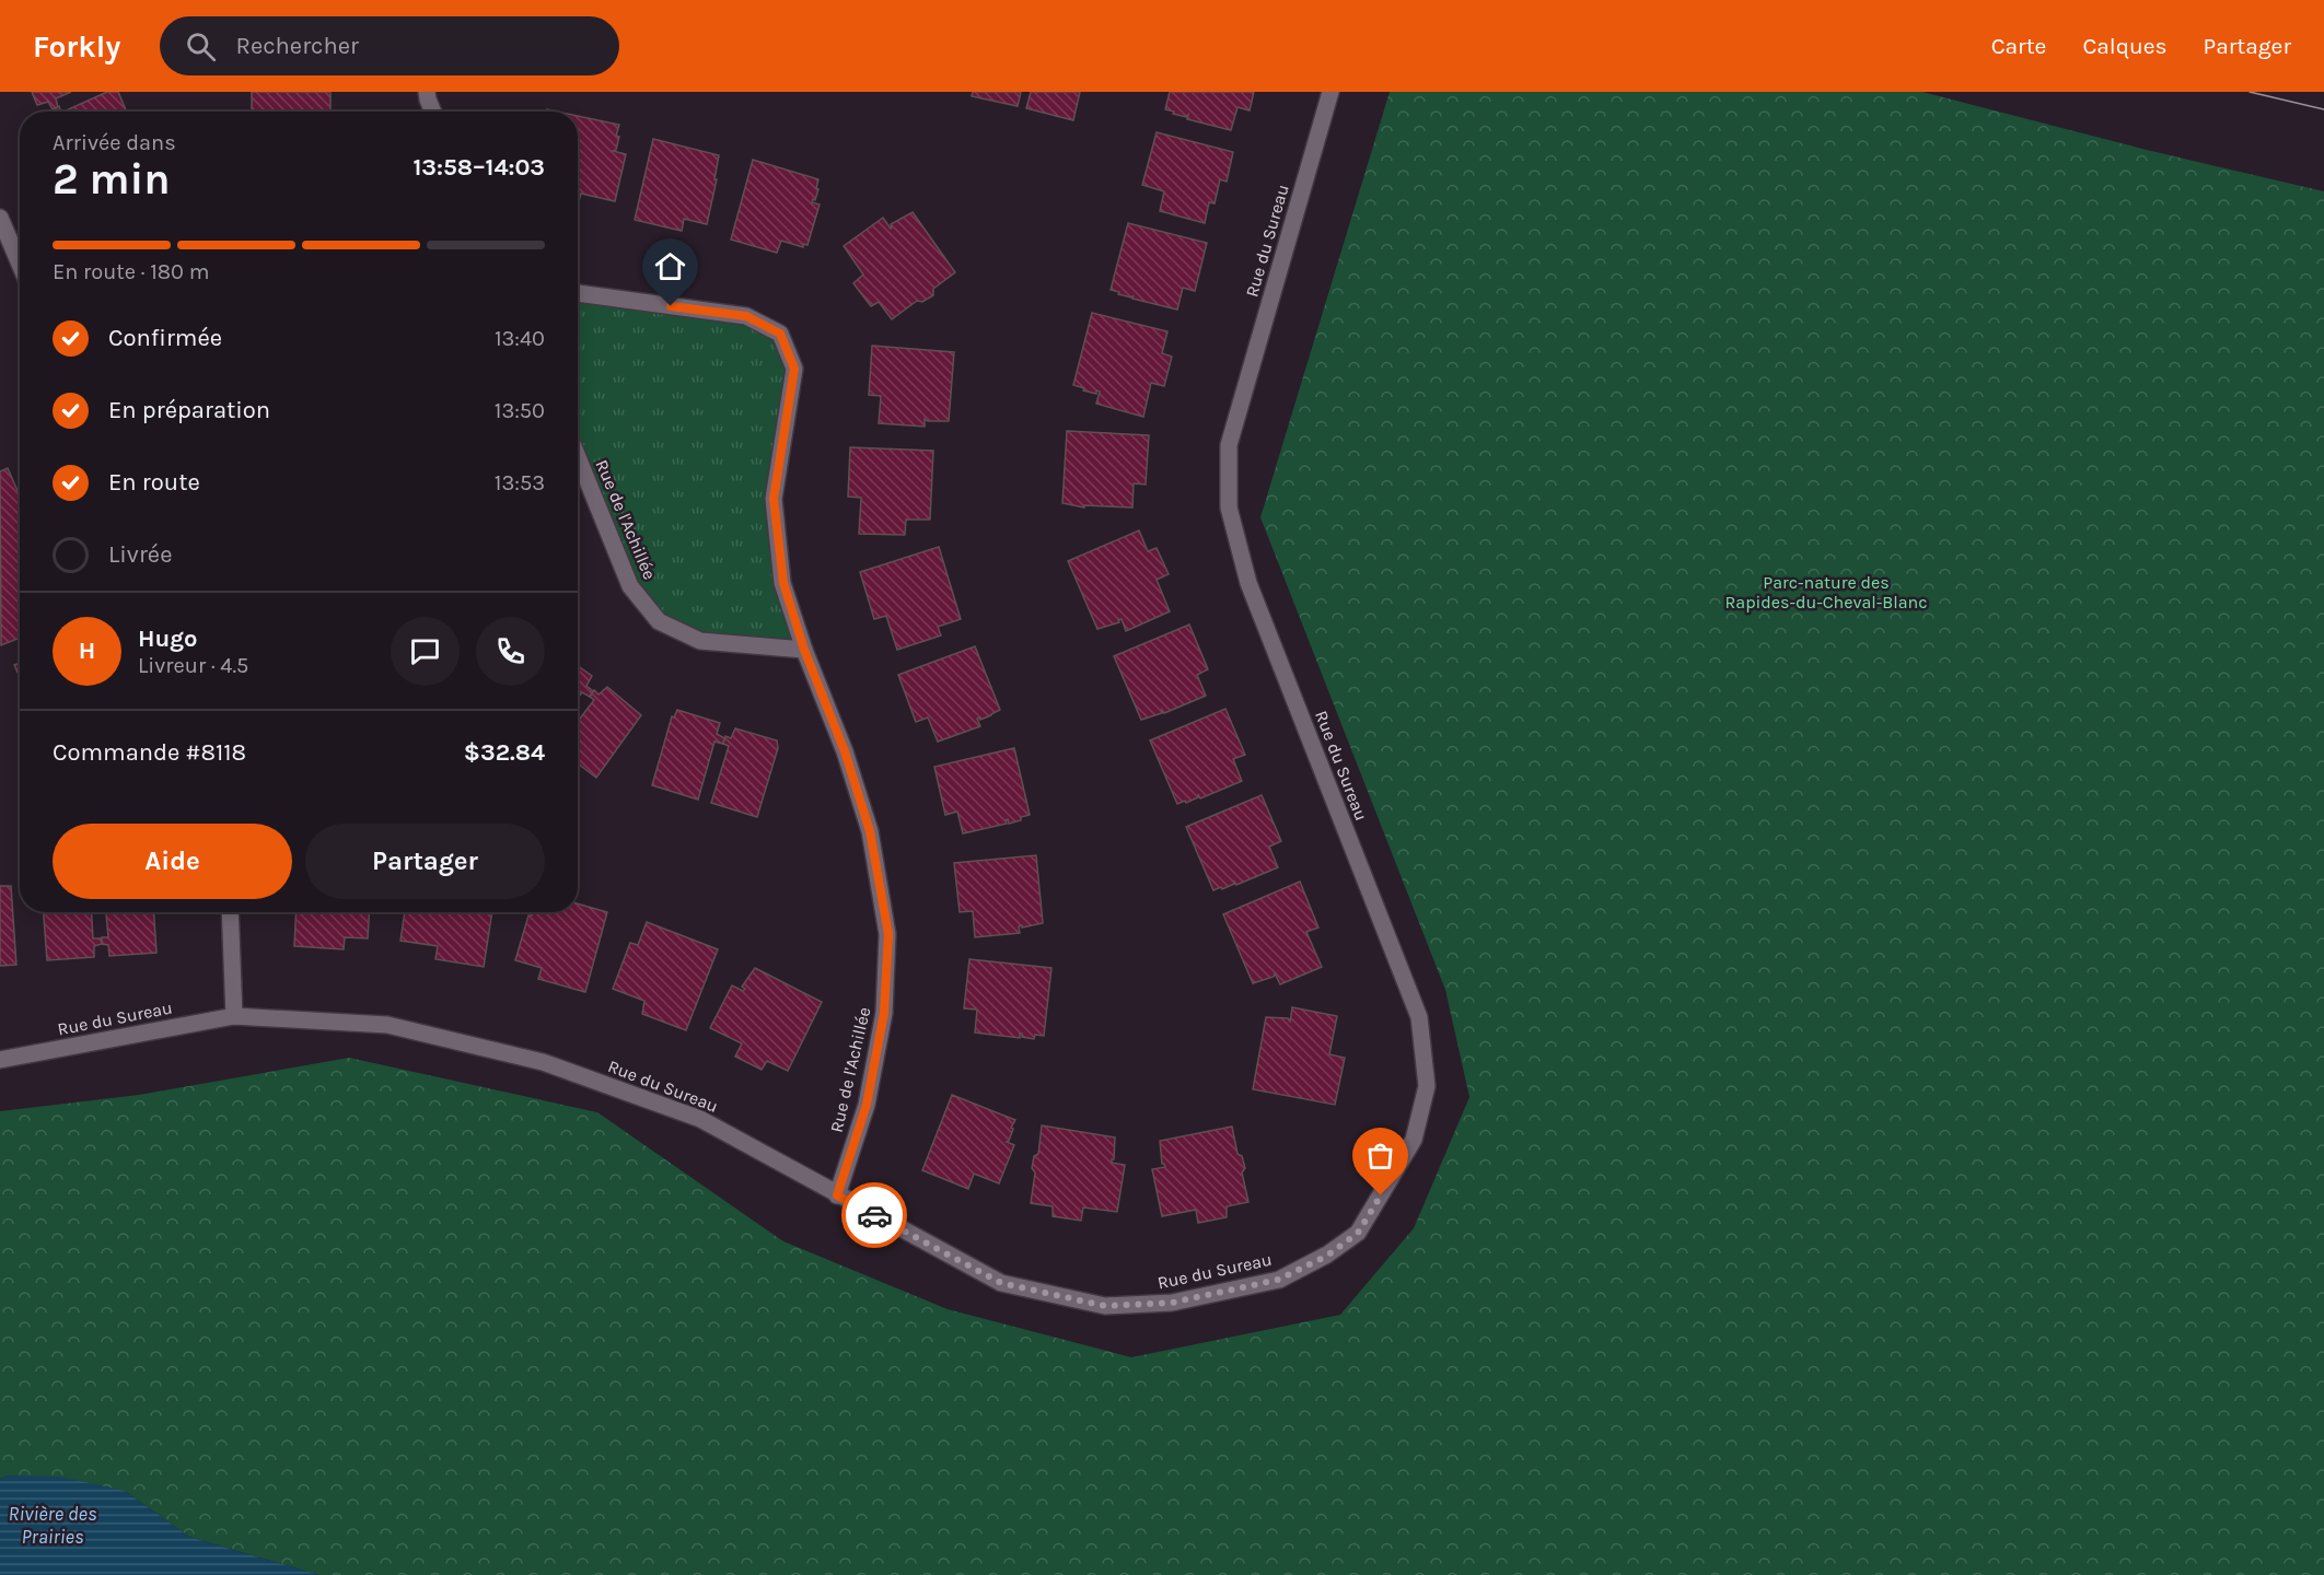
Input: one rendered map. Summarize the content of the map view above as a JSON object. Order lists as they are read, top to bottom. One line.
{"streets":{"street":["Rue du Sureau","Rue de l'Achillée"]},"crossings":[["Rue du Sureau","Rue de l'Achillée"]],"water":["Rivière des Prairies"],"parks":["Parc-nature des Rapides-du-Cheval-Blanc"],"page":{"header":"Forkly","search":"Rechercher","nav":["Carte","Calques","Partager"],"heading":["2 min","Arrivée dans","13:58–14:03"],"panel":["Hugo","Livreur · 4.5","Commande #8118","$32.84"],"bar":"En route · 180 m","list":[["Confirmée","13:40"],["En préparation","13:50"],["En route","13:53"],"Livrée"],"round":"H","buttons":["Aide","Partager"]}}
